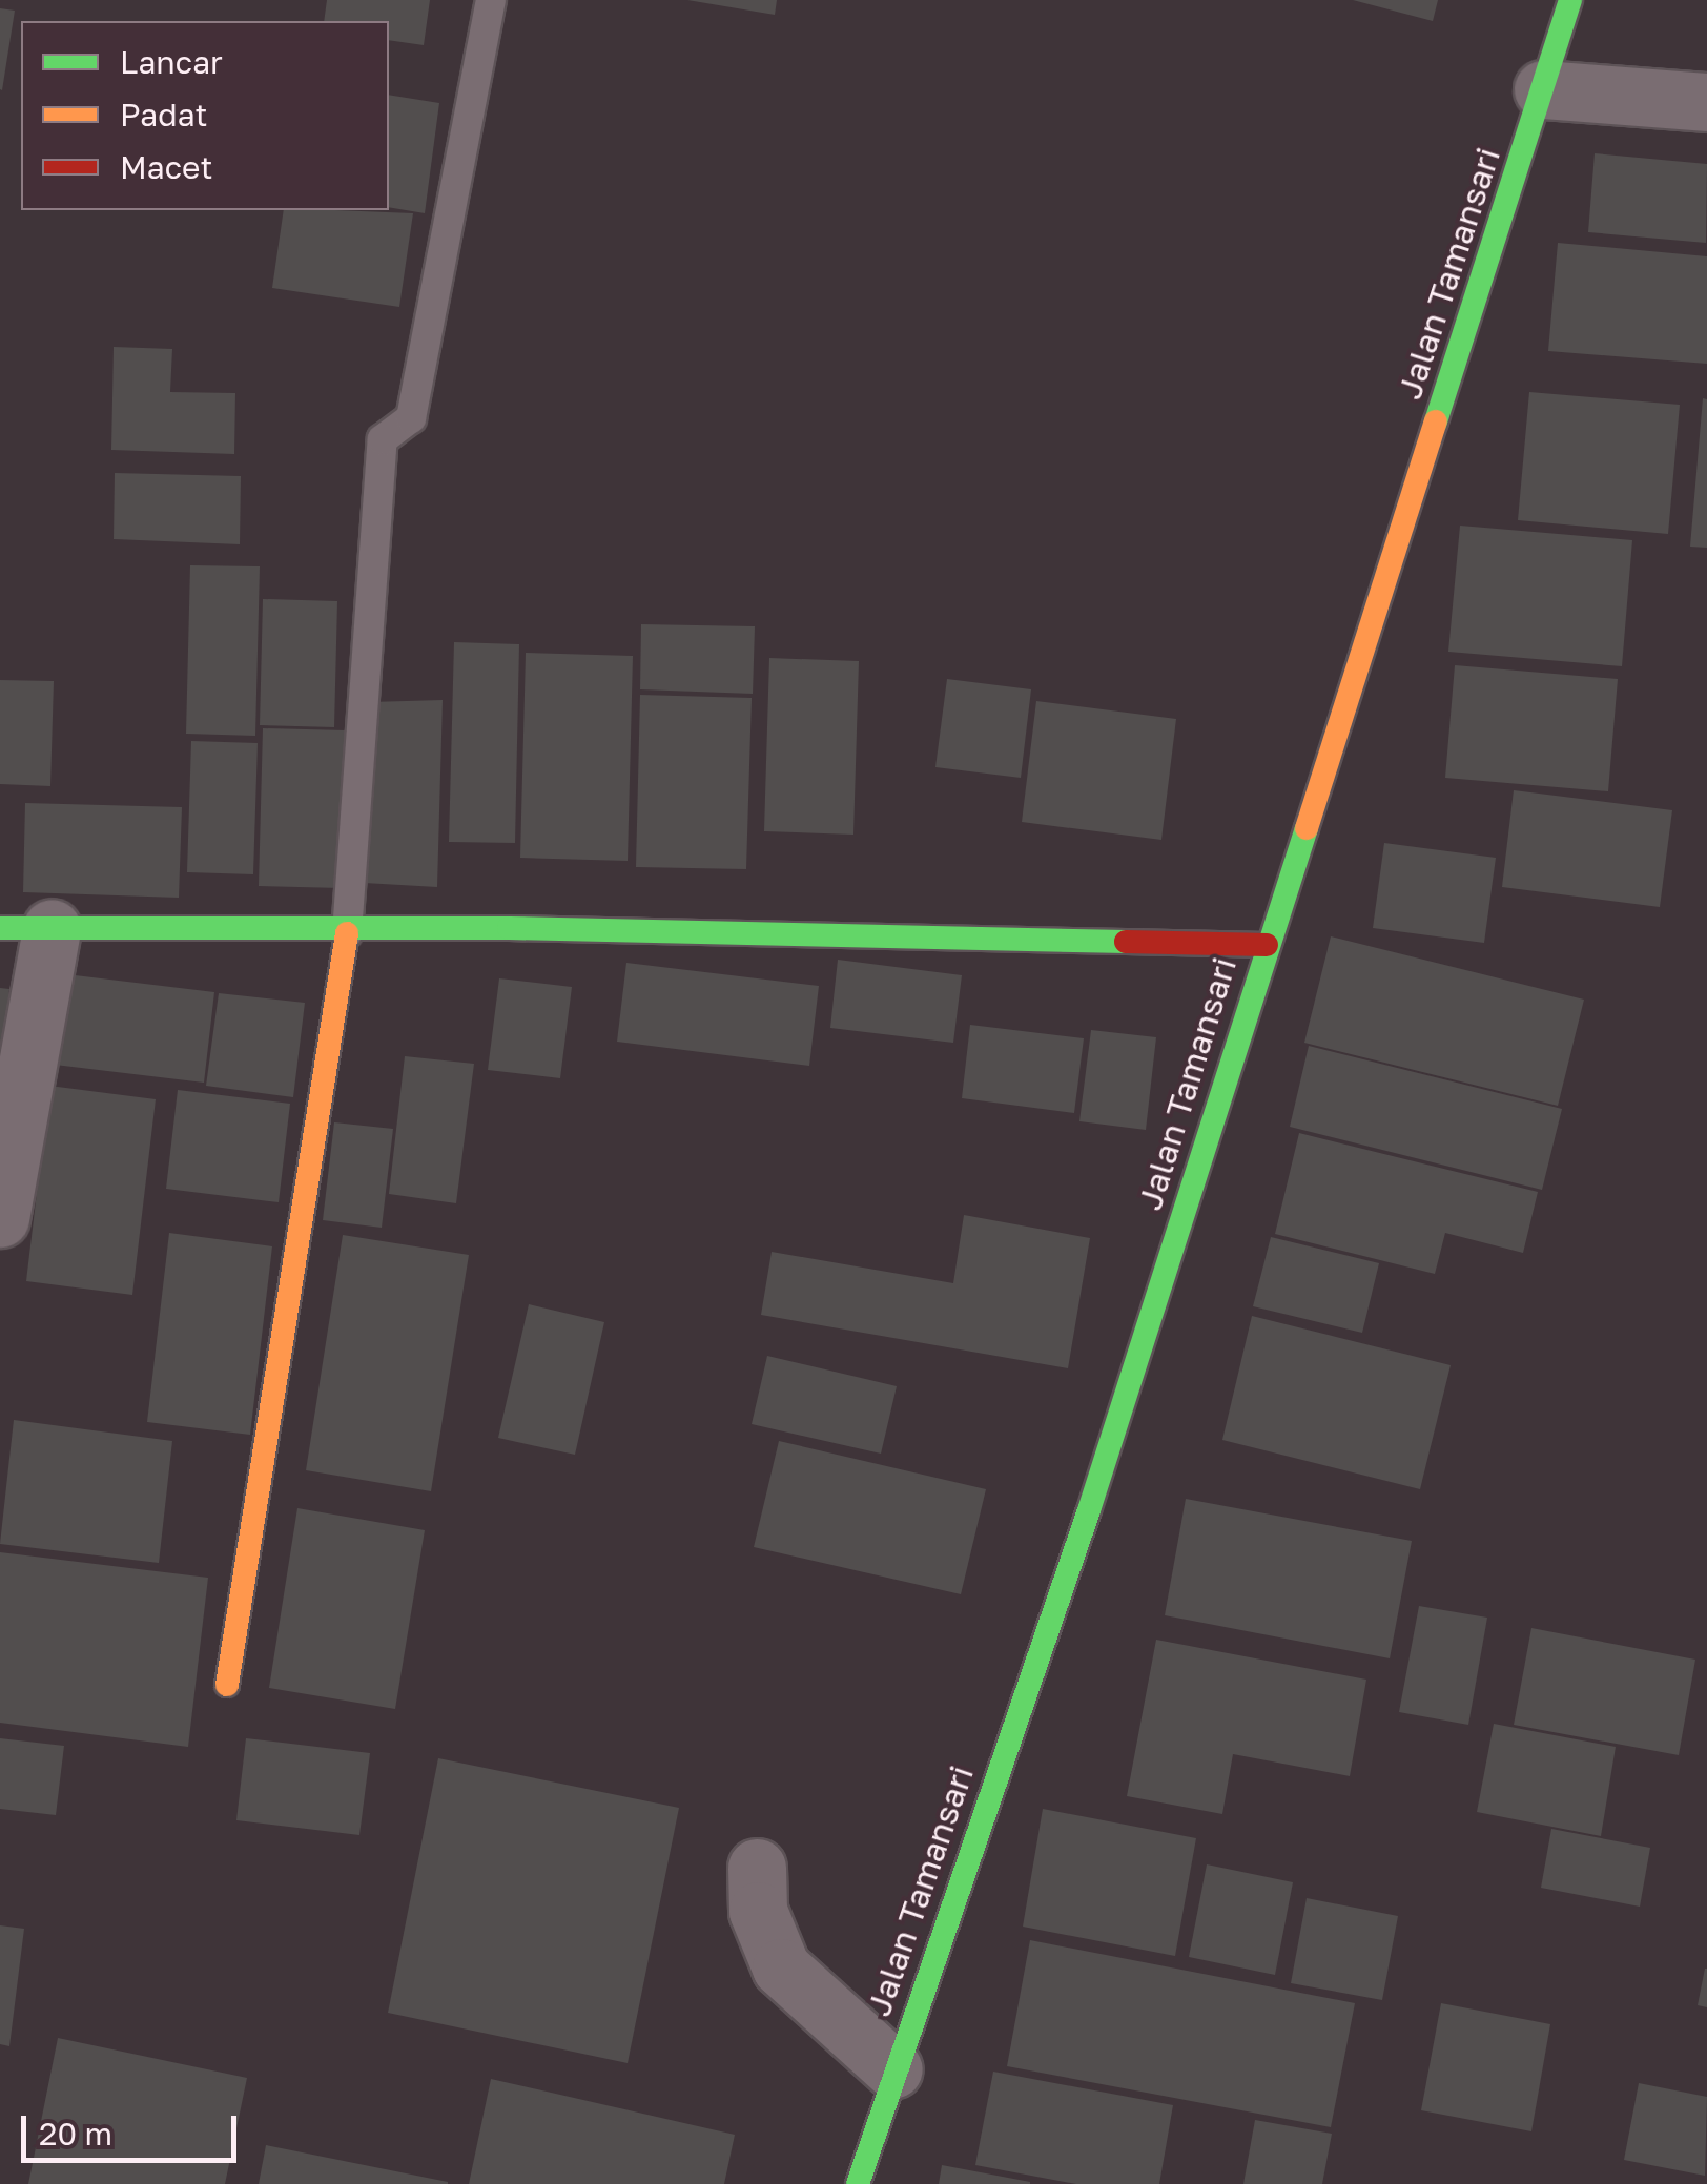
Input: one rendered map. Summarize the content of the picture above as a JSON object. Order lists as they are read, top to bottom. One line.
{"streets":{"main road":["Jalan Tamansari"]},"legend":["Lancar","Padat","Macet"],"scale_bar":"20 m"}
